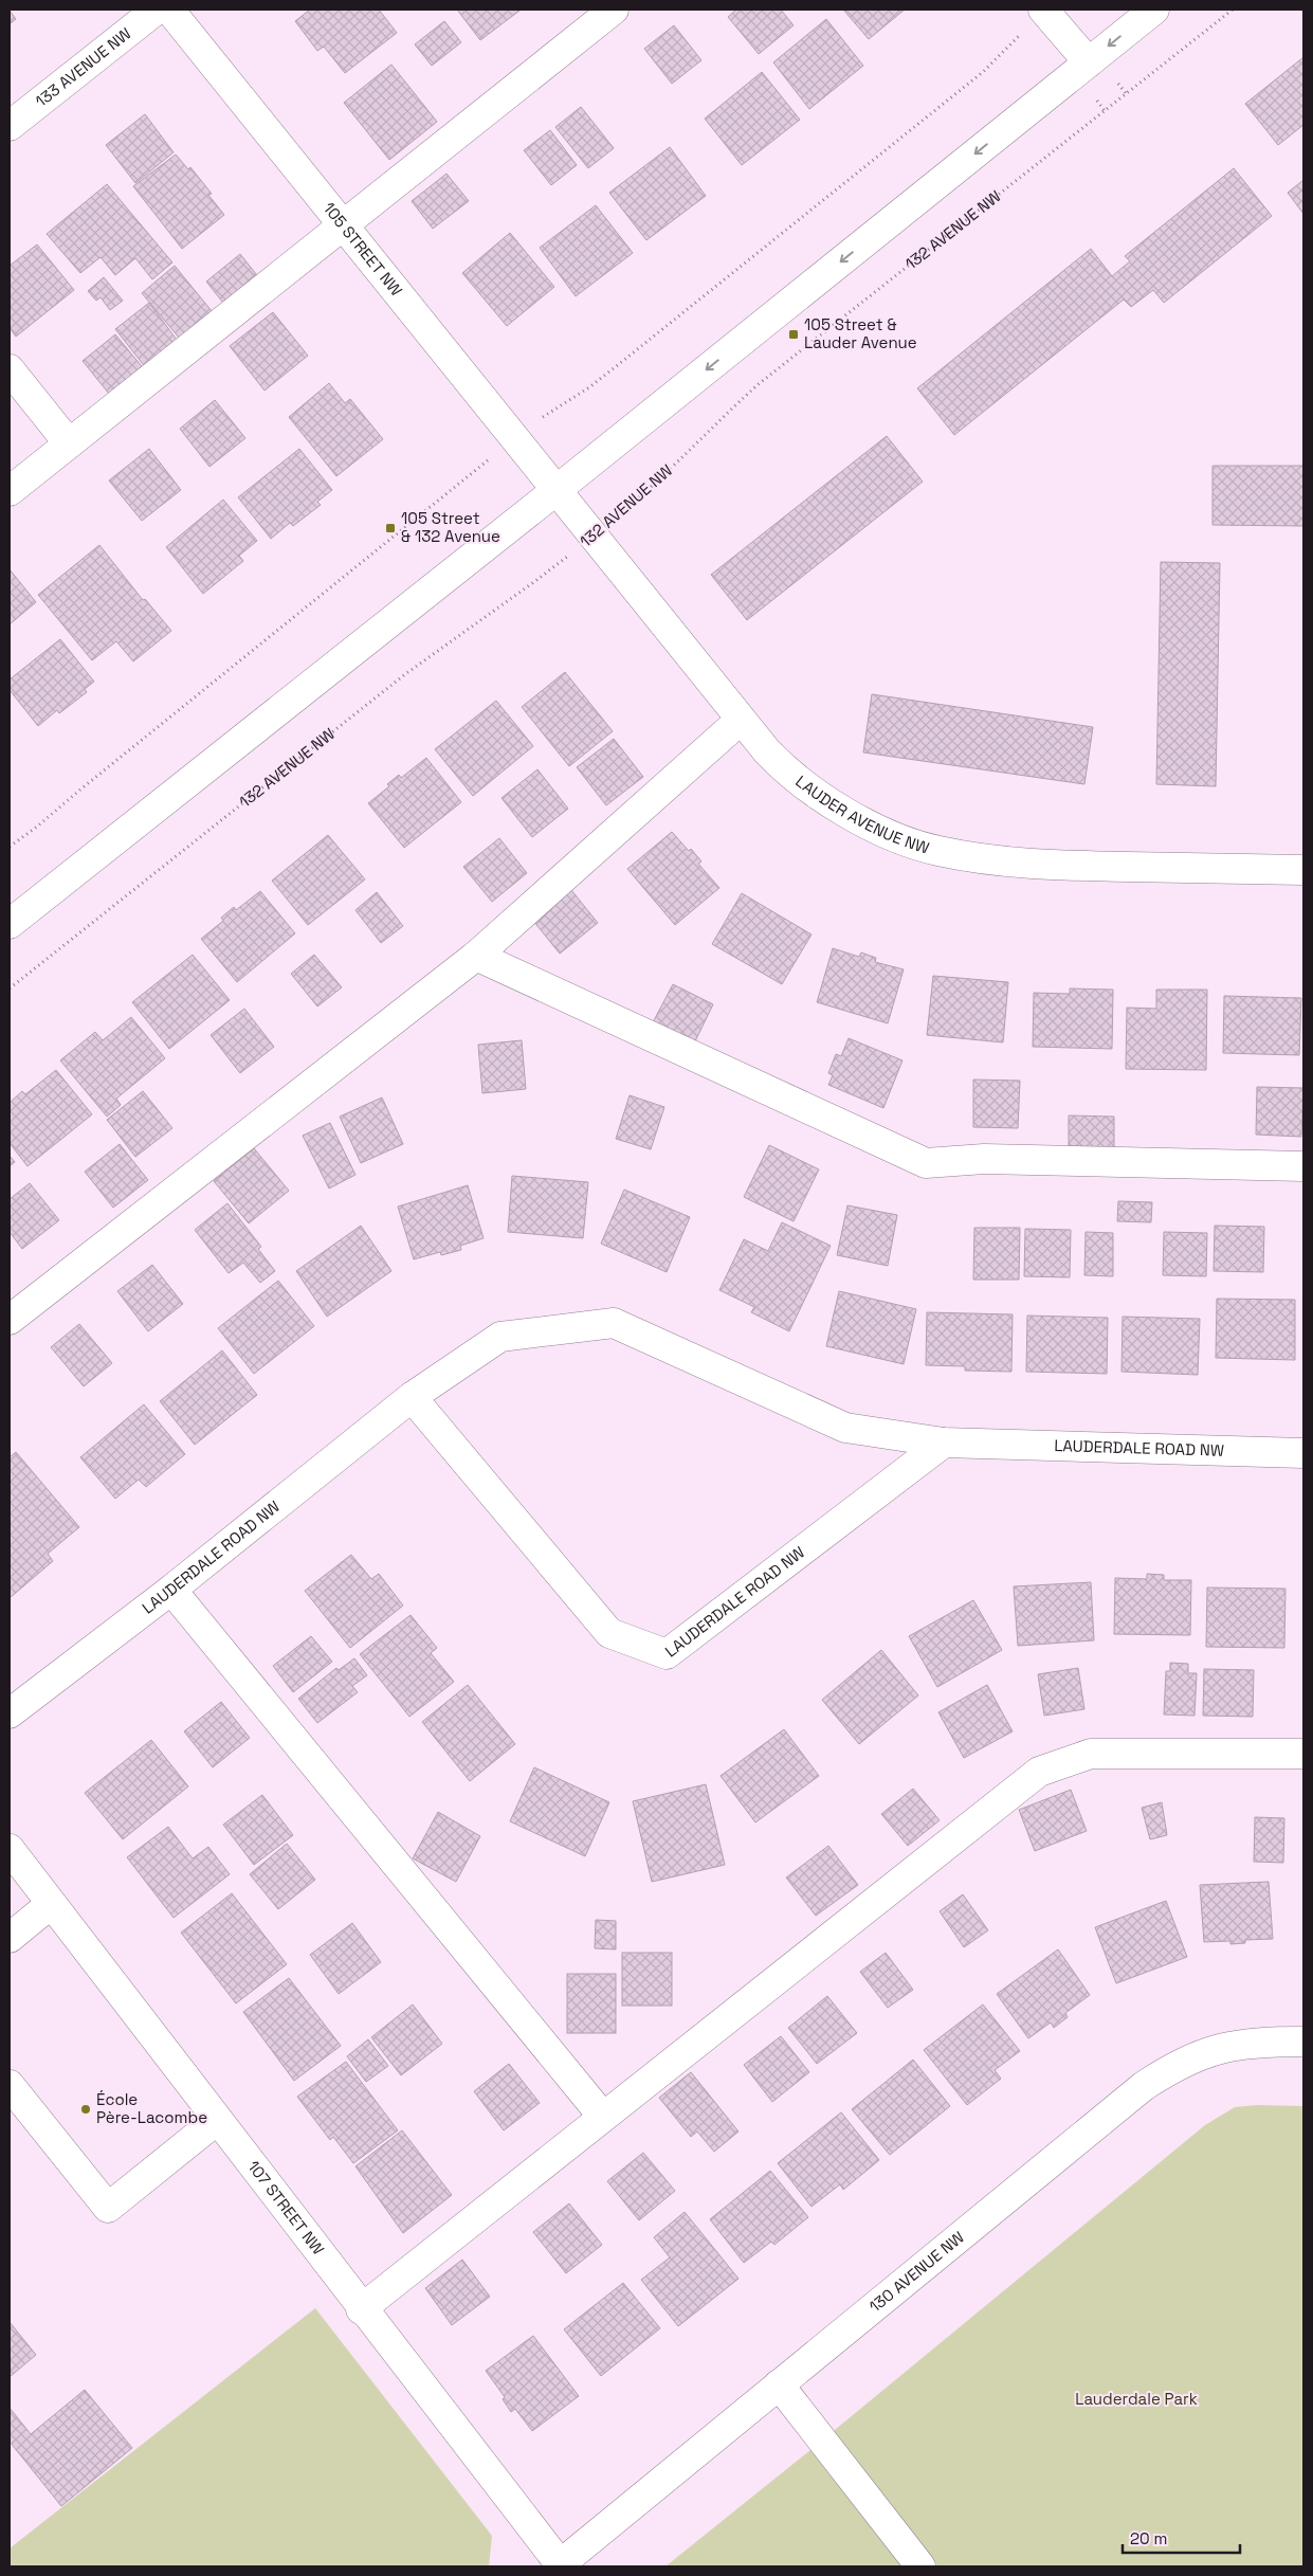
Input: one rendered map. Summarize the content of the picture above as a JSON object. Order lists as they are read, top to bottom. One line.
{"streets":{"street":["133 AVENUE NW","105 STREET NW","LAUDER AVENUE NW","LAUDERDALE ROAD NW","107 STREET NW","130 AVENUE NW"],"path":["132 AVENUE NW"]},"crossings":[["132 AVENUE NW","LAUDER AVENUE NW"],["105 STREET NW","LAUDER AVENUE NW"],["107 STREET NW","130 AVENUE NW"]],"parks":["Lauderdale Park"],"places":{"transit":["105 Street & Lauder Avenue","105 Street & 132 Avenue"],"other":["École Père-Lacombe"]},"scale_bar":"20 m"}
